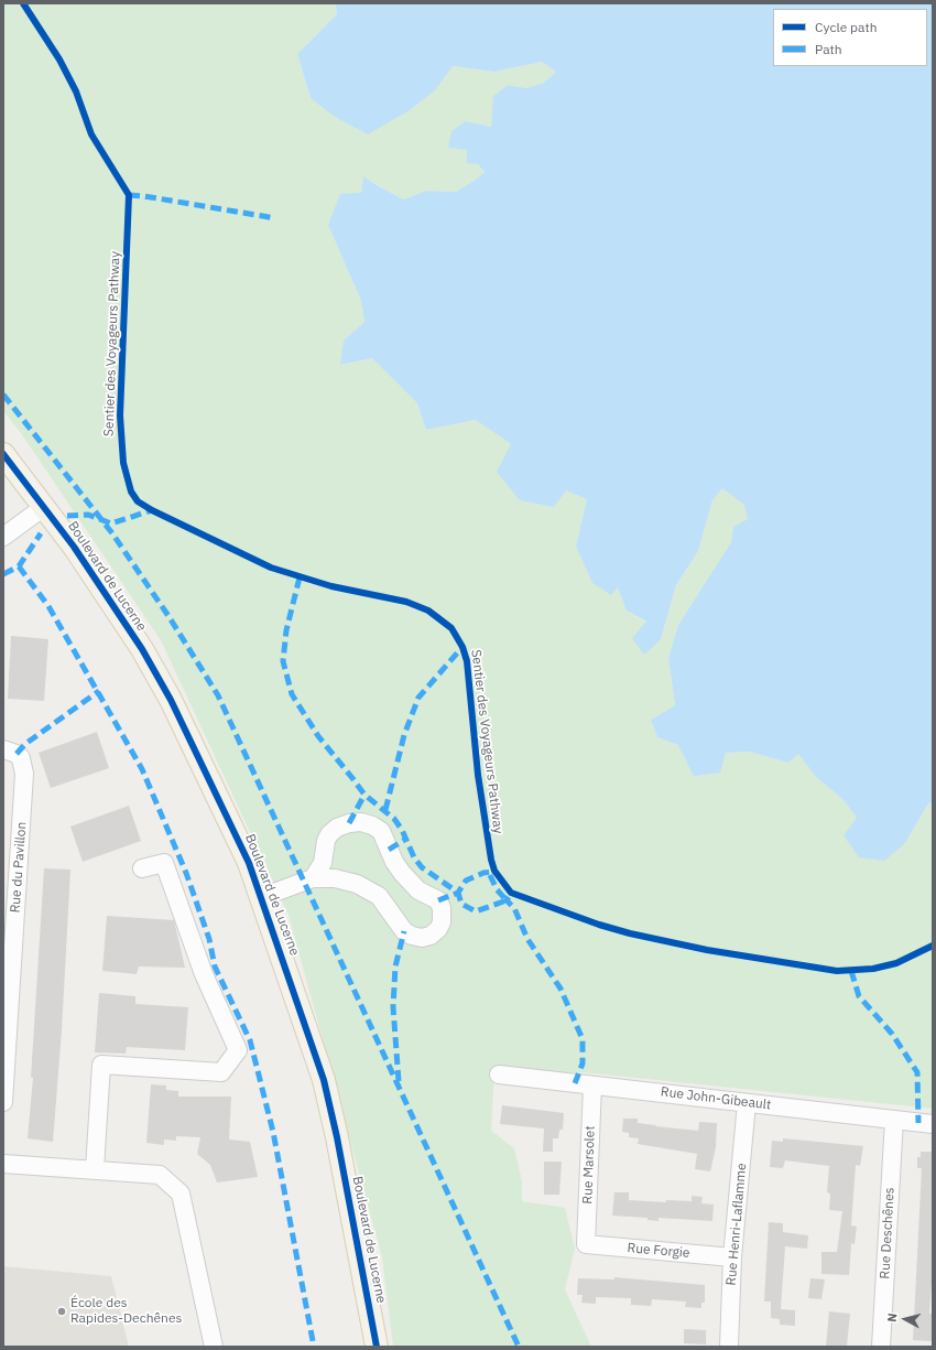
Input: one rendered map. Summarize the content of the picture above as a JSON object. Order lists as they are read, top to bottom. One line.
{"streets":{"main road":["Boulevard de Lucerne"],"street":["Rue du Pavillon","Rue John-Gibeault","Rue Marsolet","Rue Henri-Laflamme","Rue Deschênes","Rue Forgie"],"cycle path":["Sentier des Voyageurs Pathway"]},"crossings":[["Rue John-Gibeault","Rue Marsolet"],["Rue John-Gibeault","Rue Henri-Laflamme"],["Rue John-Gibeault","Rue Deschênes"],["Rue Marsolet","Rue Forgie"],["Rue Henri-Laflamme","Rue Forgie"]],"places":["École des Rapides-Dechênes"],"legend":["Cycle path","Path"],"north":"left"}
